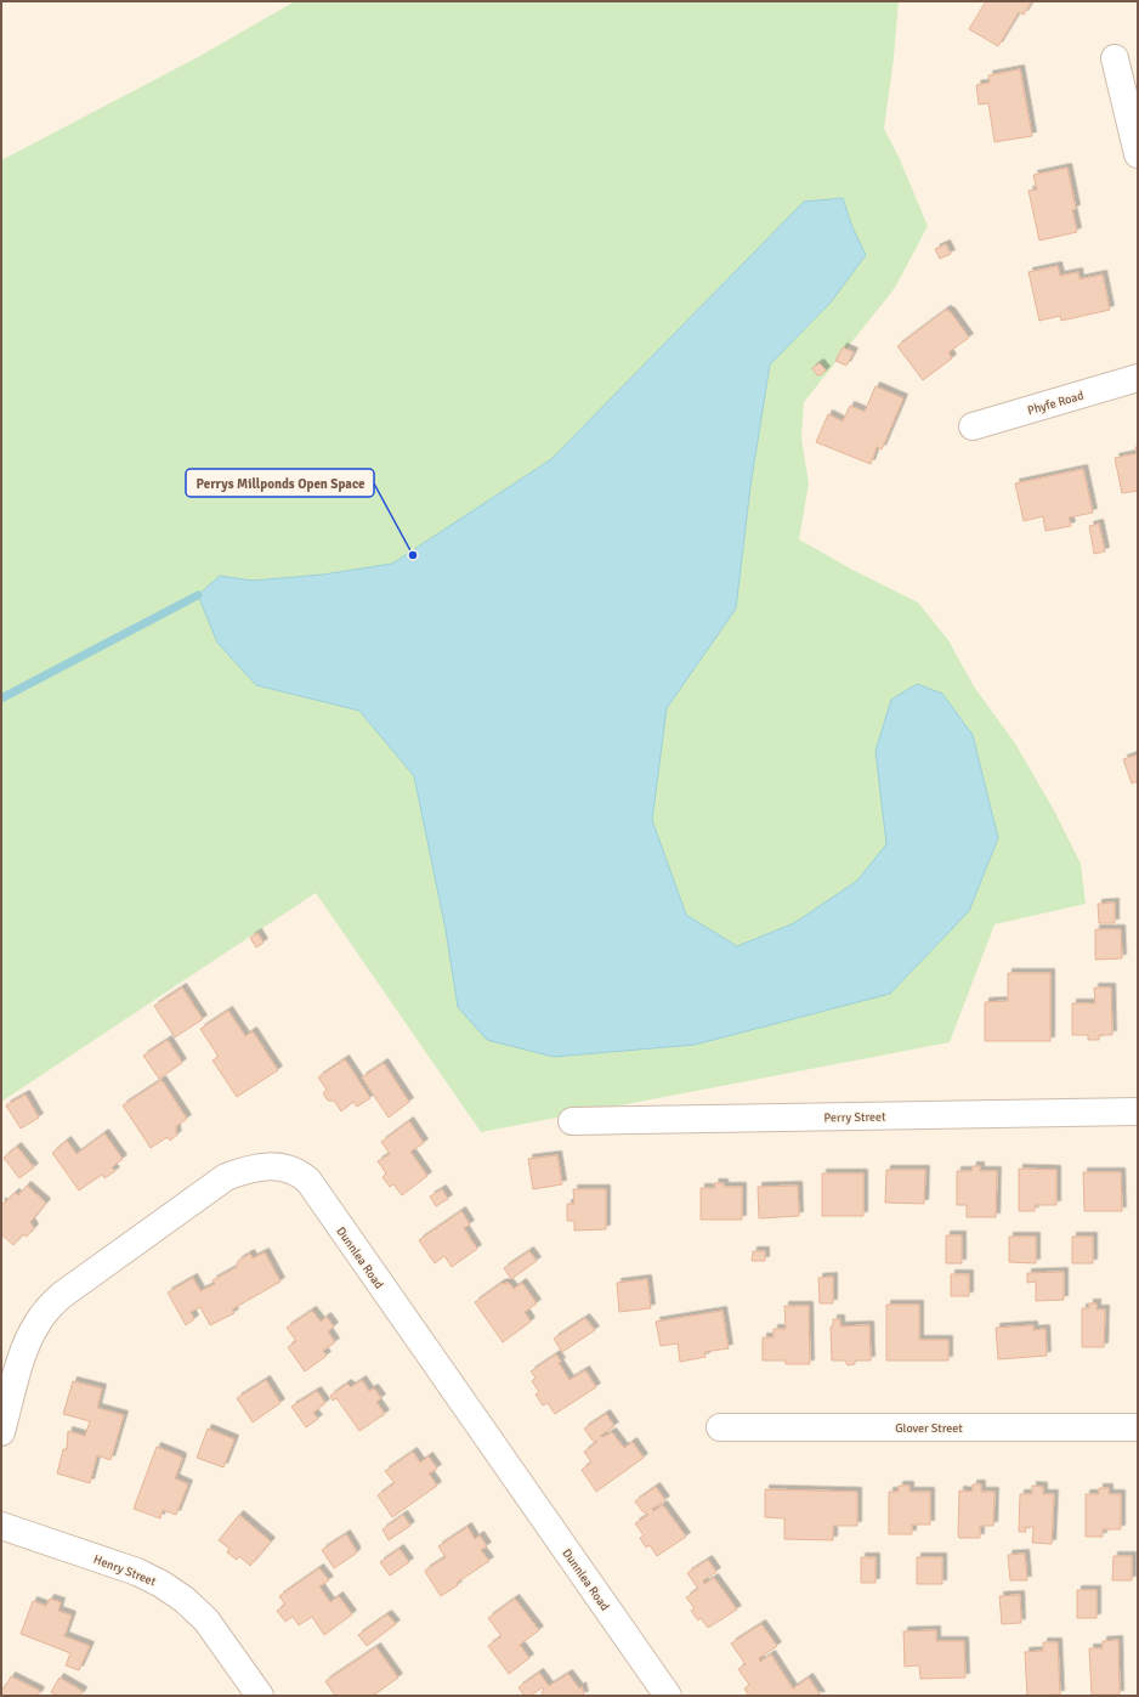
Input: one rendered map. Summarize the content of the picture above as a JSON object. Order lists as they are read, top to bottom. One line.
{"streets":{"street":["Phyfe Road","Perry Street","Dunnlea Road","Glover Street","Henry Street"]},"places":["Perrys Millponds Open Space"]}
